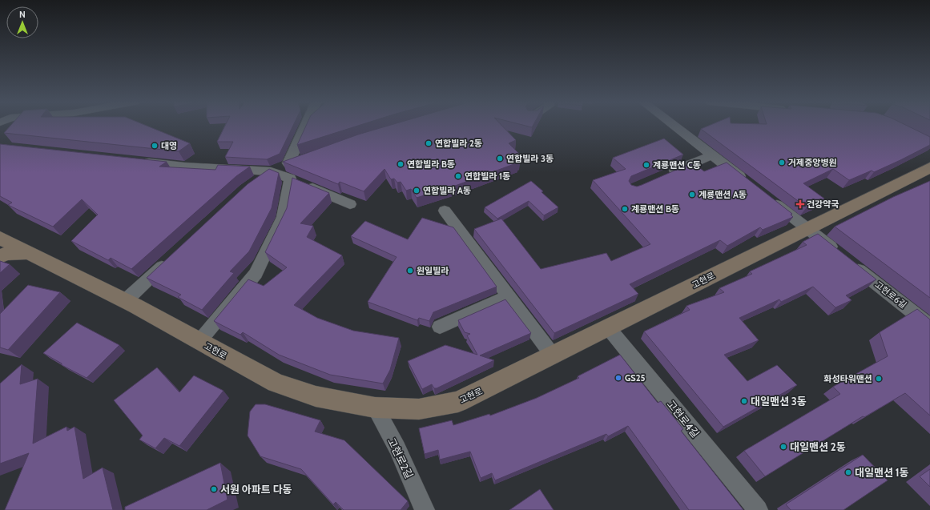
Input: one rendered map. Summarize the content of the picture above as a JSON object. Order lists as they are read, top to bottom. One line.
{"streets":{"street":["고현로","고현로6길","고현로4길","고현로2길"]},"crossings":[["고현로","고현로6길"],["고현로","고현로4길"],["고현로","고현로2길"]],"places":{"other":["연합빌라 2동","대영","연합빌라 3동","거제중앙병원","연합빌라 B동","계룡맨션 C동","연합빌라 1동","연합빌라 A동","계룡맨션 A동","계룡맨션 B동","원일빌라","GS25","화성타워맨션","대일맨션 3동","대일맨션 2동","대일맨션 1동","서원 아파트 다동"],"health":["건강약국"]},"north":"top"}
